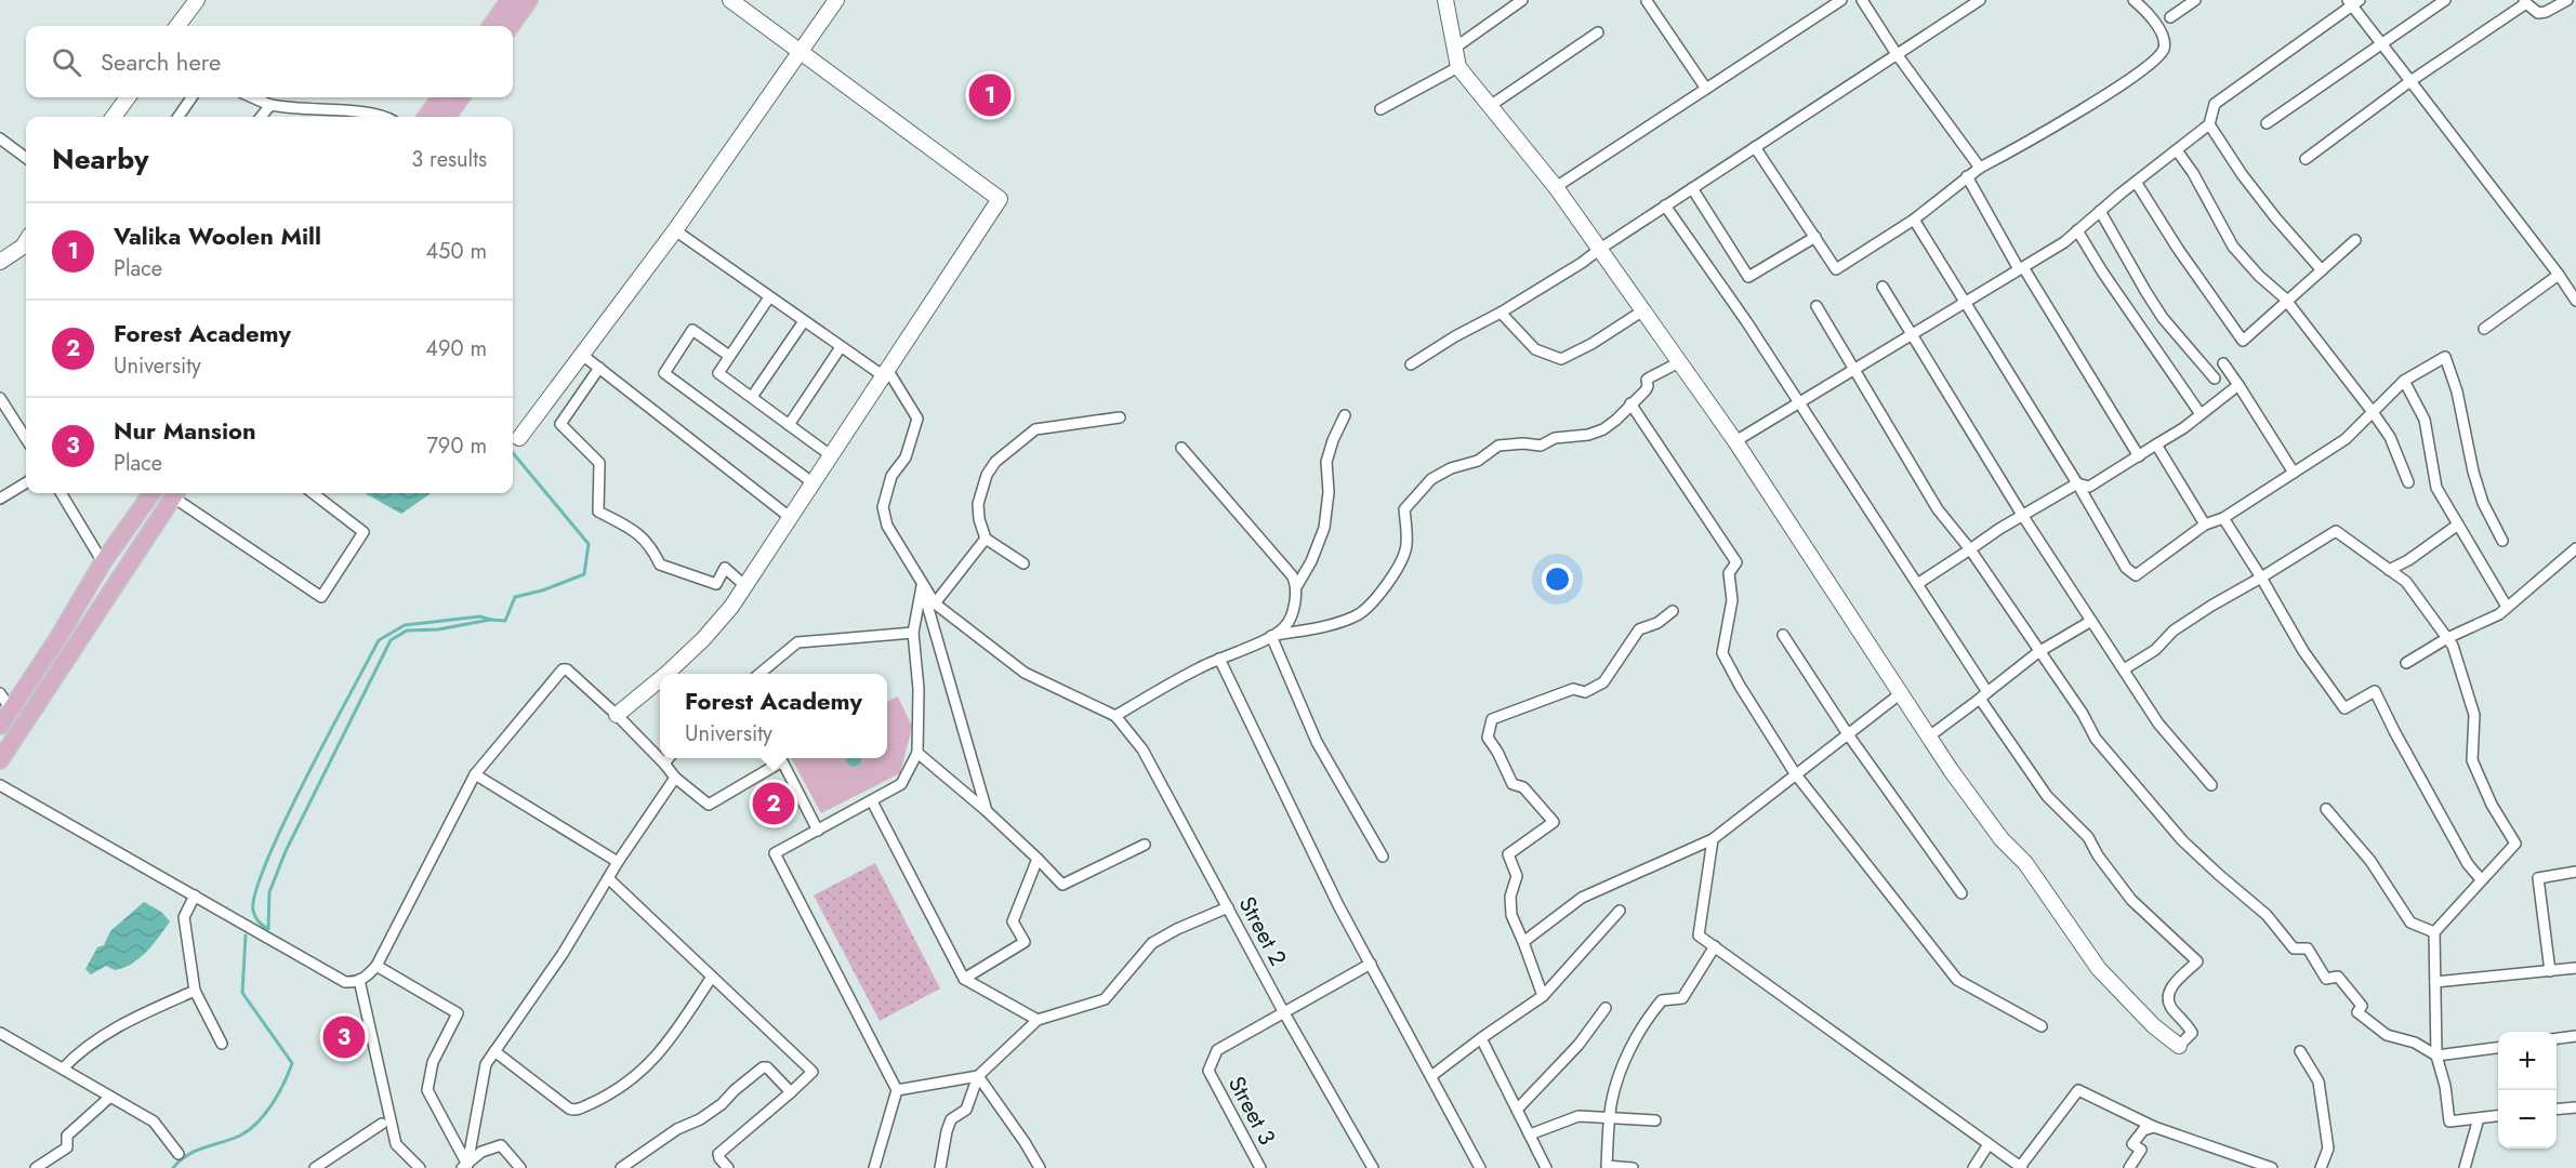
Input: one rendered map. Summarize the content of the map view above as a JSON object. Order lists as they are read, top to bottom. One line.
{"streets":{"street":["Street 2","Street 3"]},"crossings":[["Street 2","Street 3"]],"page":{"search":"Search here","pins":["1","2","3"],"heading":["Nearby","3 results"],"list":[{"mark":"1","name":"Valika Woolen Mill","note":"Place","value":"450 m"},{"mark":"2","name":"Forest Academy","note":"University","value":"490 m"},{"mark":"3","name":"Nur Mansion","note":"Place","value":"790 m"}],"popup":["Forest Academy","University"],"map_buttons":["+","−"]}}
